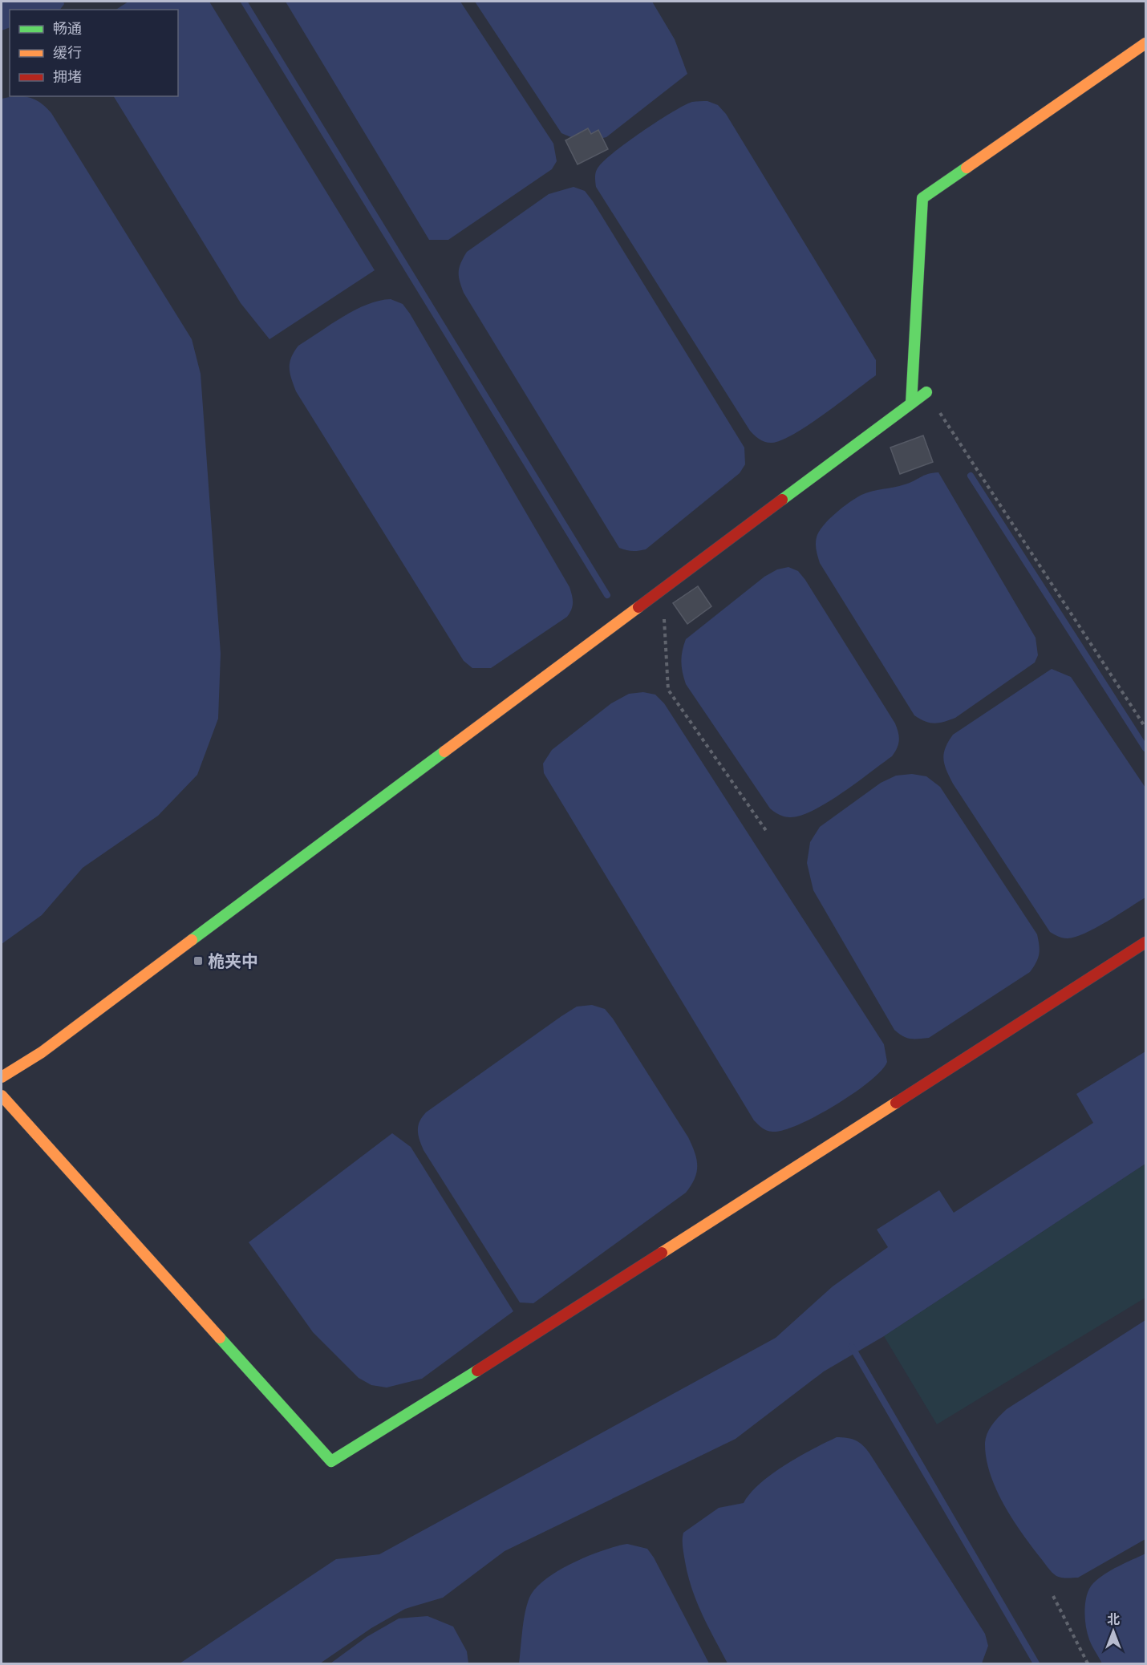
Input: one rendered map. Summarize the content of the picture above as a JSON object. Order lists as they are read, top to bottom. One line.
{"places":{"transit":["桅夹中"]},"legend":["畅通","缓行","拥堵"],"north":"top"}
